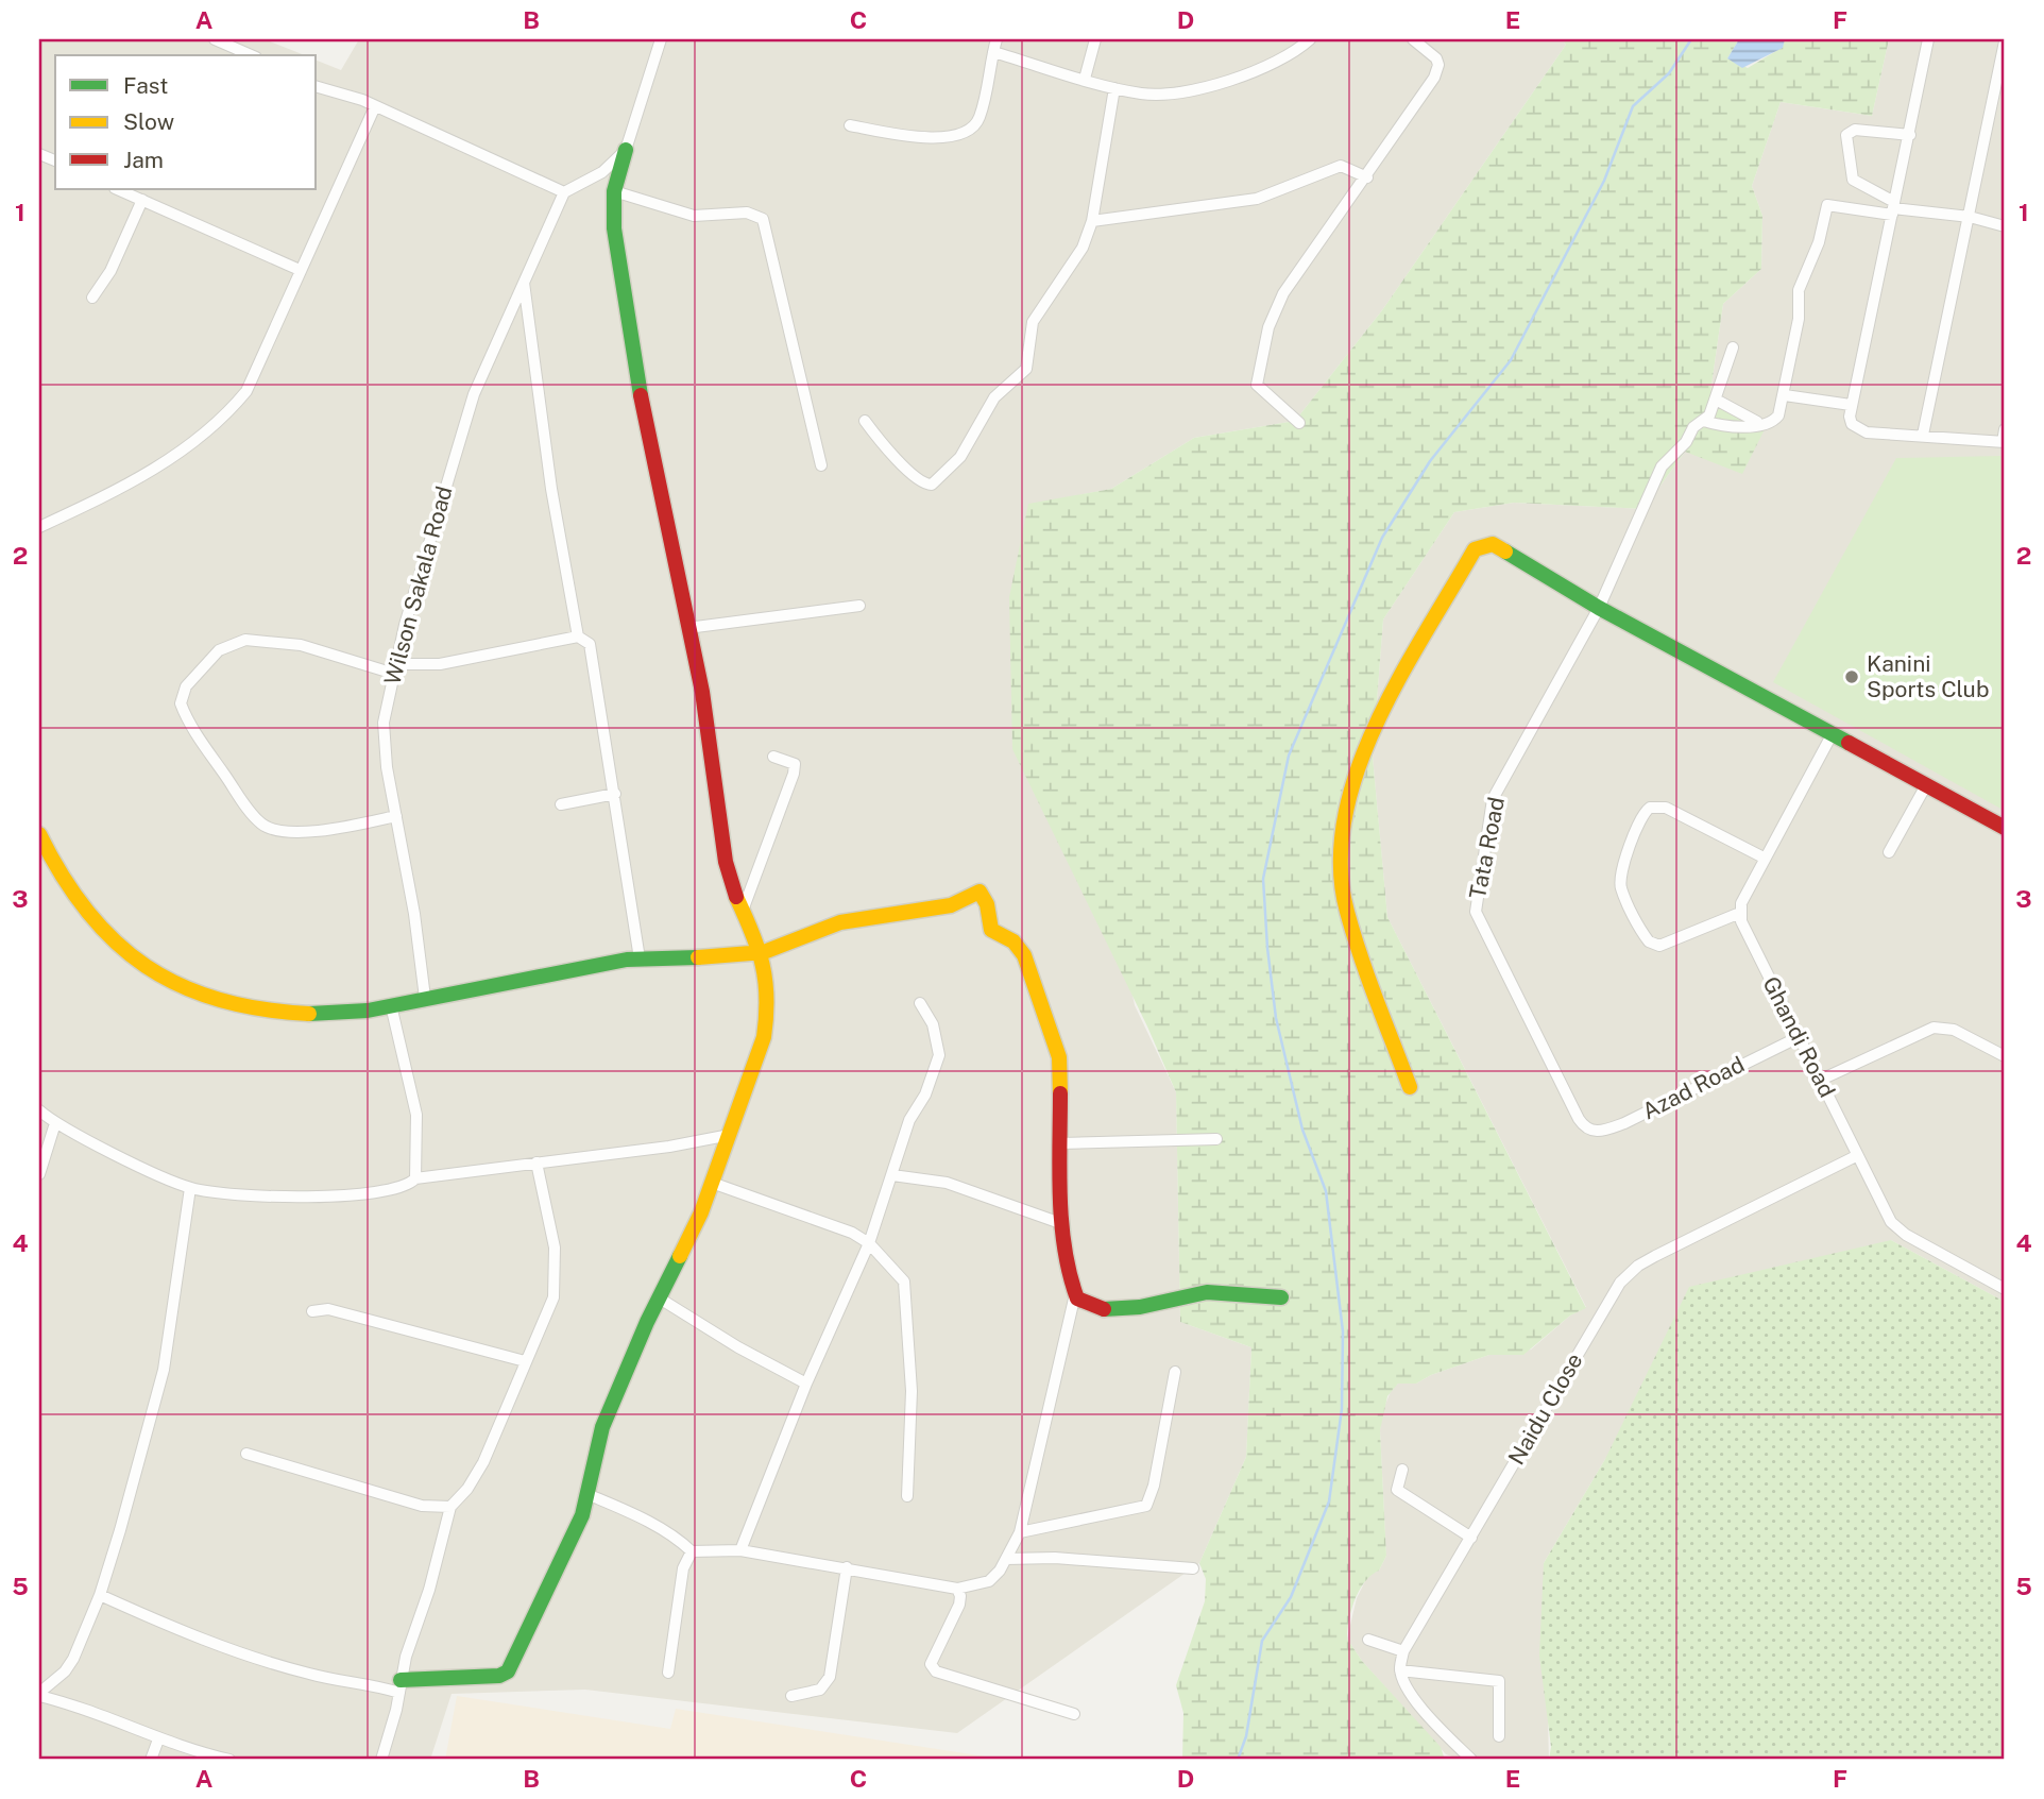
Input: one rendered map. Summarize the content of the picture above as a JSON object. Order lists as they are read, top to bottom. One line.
{"streets":{"street":["Wilson Sakala Road","Tata Road","Ghandi Road","Azad Road","Naidu Close"]},"crossings":[["Tata Road","Azad Road"],["Ghandi Road","Azad Road"],["Ghandi Road","Naidu Close"]],"places":["Kanini Sports Club"],"legend":["Fast","Slow","Jam"],"grid":{"columns":["A","B","C","D","E","F"],"rows":["1","2","3","4","5"]}}
